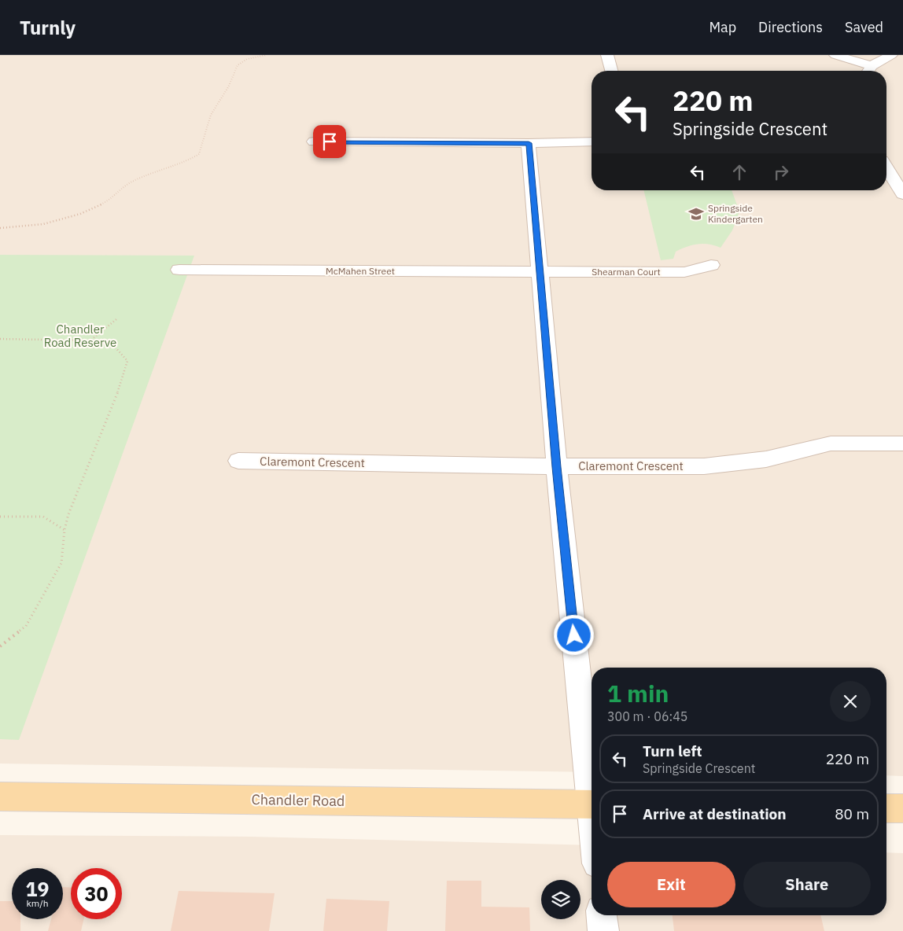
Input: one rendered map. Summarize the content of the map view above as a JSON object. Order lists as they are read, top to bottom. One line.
{"streets":{"main road":["Chandler Road"],"street":["McMahen Street","Shearman Court","Claremont Crescent"]},"crossings":[["McMahen Street","Shearman Court"]],"parks":["Chandler Road Reserve"],"places":{"school or university":["Springside Kindergarten"]},"page":{"header":"Turnly","nav":["Map","Directions","Saved"],"turn":["220 m","Springside Crescent"],"heading":["1 min","300 m · 06:45"],"list":[{"name":"Turn left","note":"Springside Crescent","value":"220 m"},{"name":"Arrive at destination","value":"80 m"}],"buttons":["Exit","Share"],"speed":"19 km/h","limit":"30"}}
